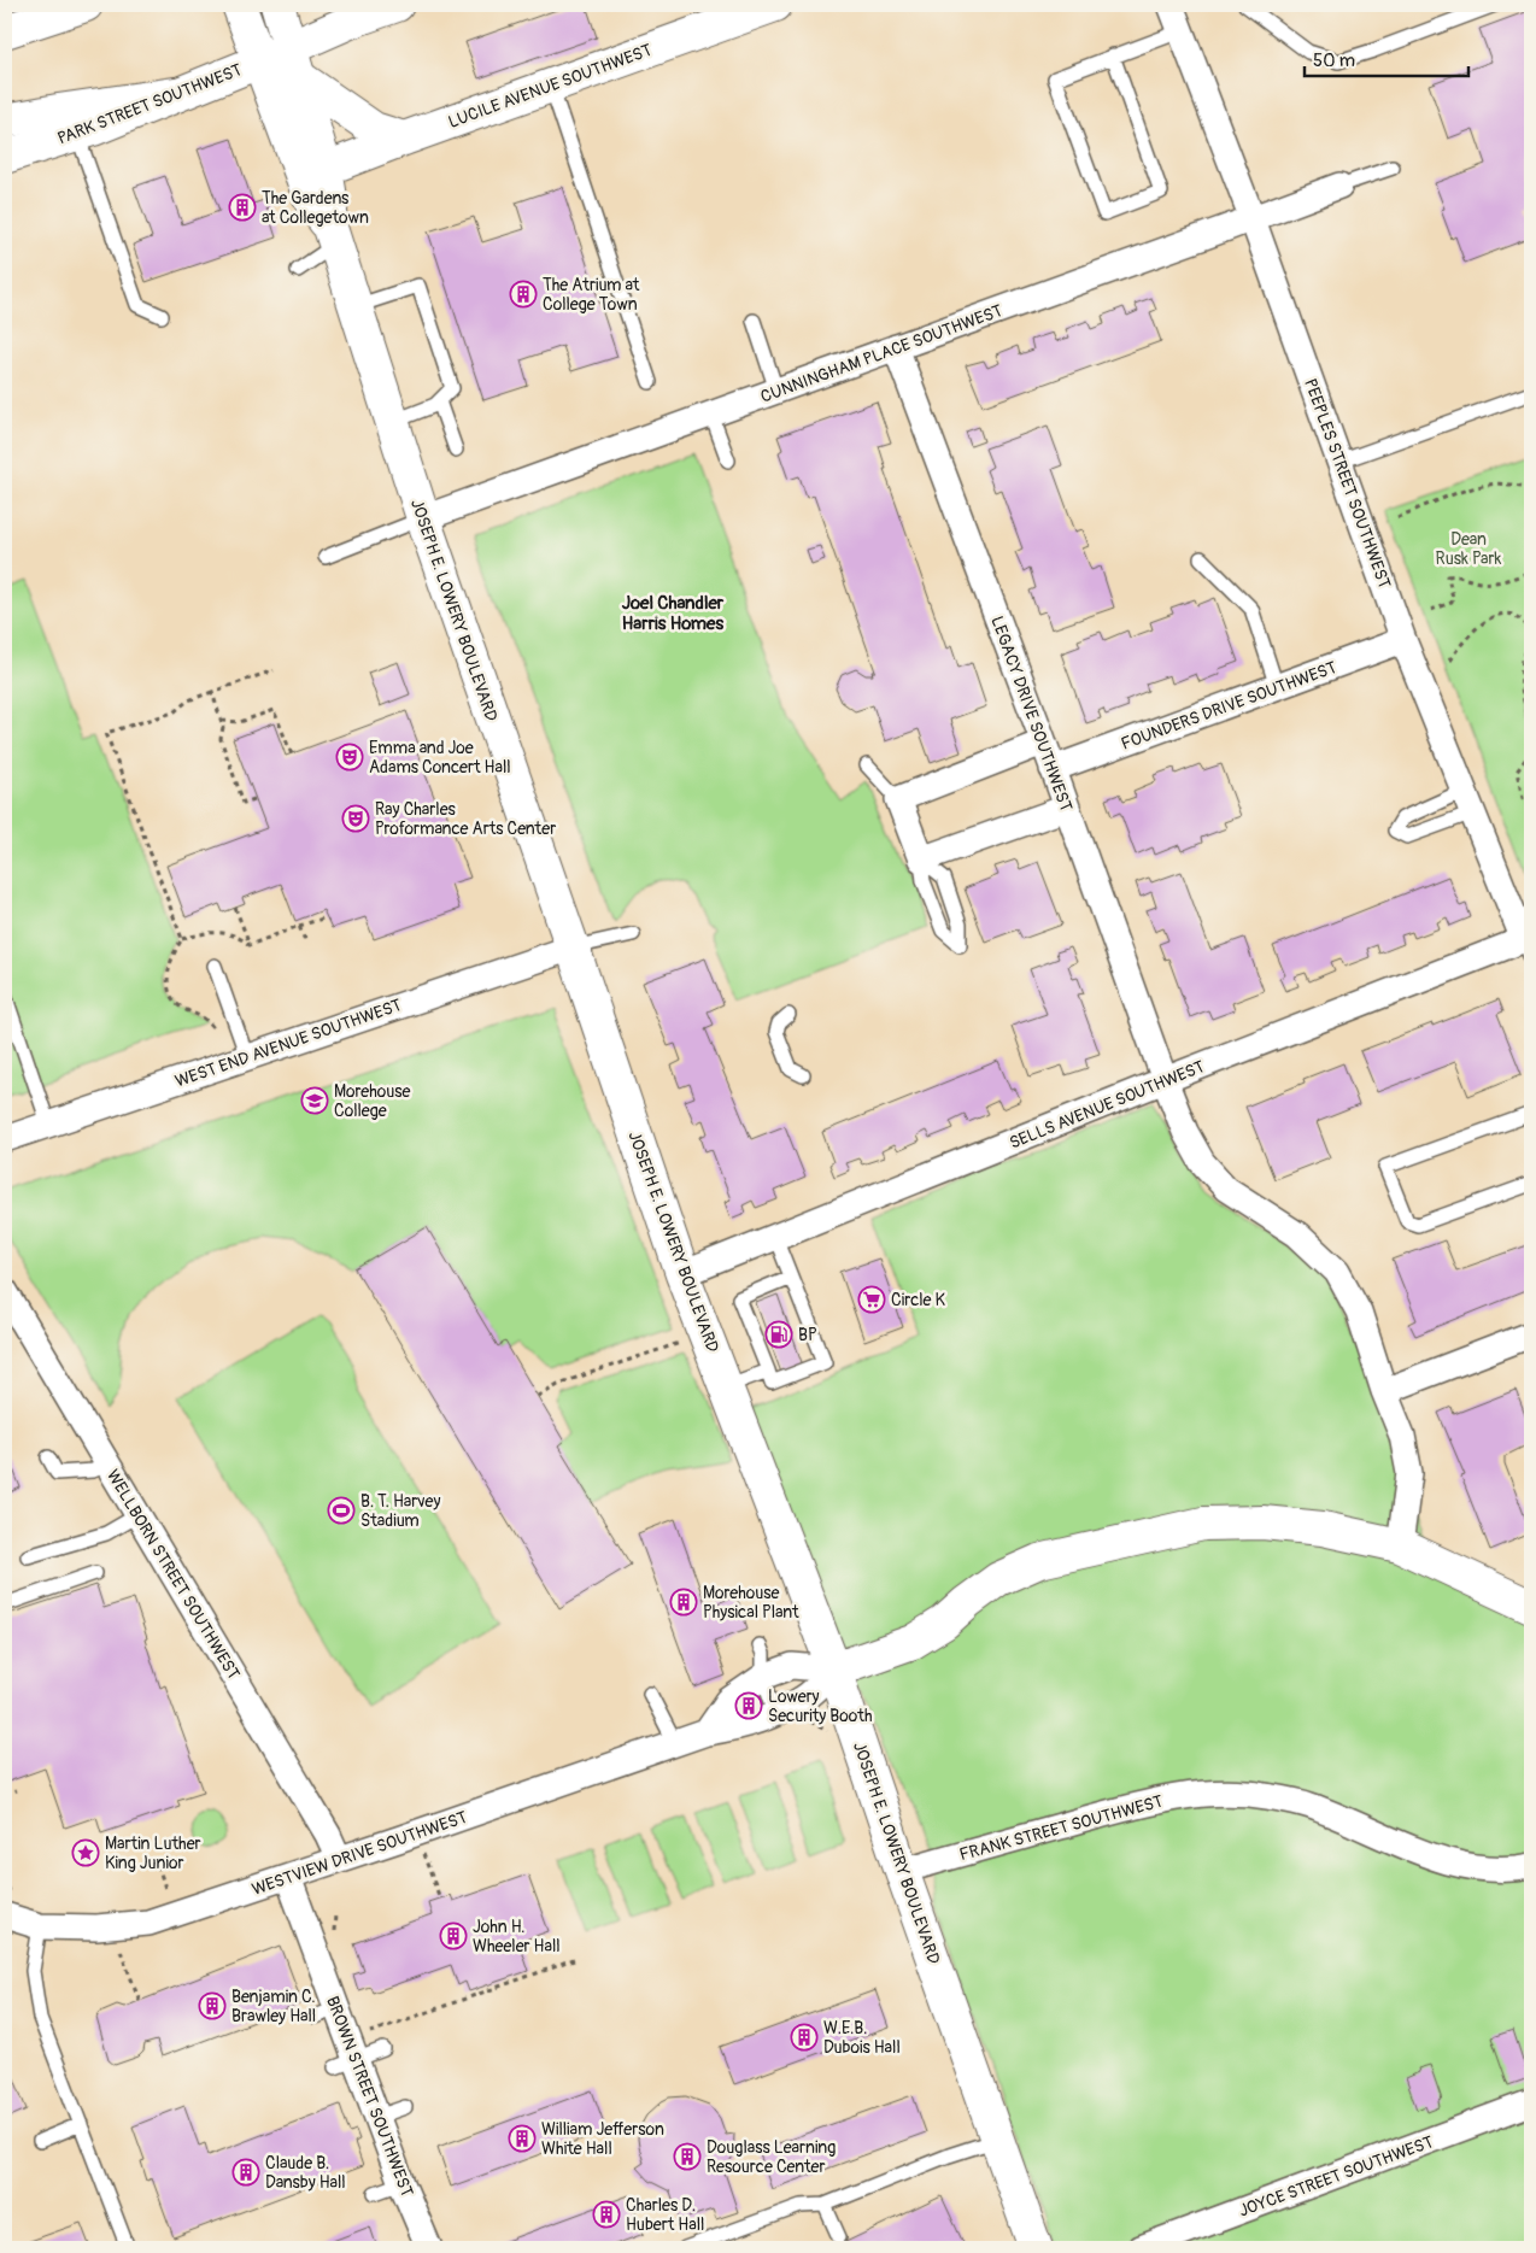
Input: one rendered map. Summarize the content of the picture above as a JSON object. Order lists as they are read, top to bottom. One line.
{"streets":{"main road":["LUCILE AVENUE SOUTHWEST","PARK STREET SOUTHWEST","JOSEPH E. LOWERY BOULEVARD","WESTVIEW DRIVE SOUTHWEST"],"street":["CUNNINGHAM PLACE SOUTHWEST","PEEPLES STREET SOUTHWEST","FOUNDERS DRIVE SOUTHWEST","LEGACY DRIVE SOUTHWEST","WEST END AVENUE SOUTHWEST","SELLS AVENUE SOUTHWEST","WELLBORN STREET SOUTHWEST","FRANK STREET SOUTHWEST","BROWN STREET SOUTHWEST","JOYCE STREET SOUTHWEST"]},"crossings":[["LUCILE AVENUE SOUTHWEST","JOSEPH E. LOWERY BOULEVARD"],["PARK STREET SOUTHWEST","JOSEPH E. LOWERY BOULEVARD"],["CUNNINGHAM PLACE SOUTHWEST","PEEPLES STREET SOUTHWEST"],["CUNNINGHAM PLACE SOUTHWEST","JOSEPH E. LOWERY BOULEVARD"],["CUNNINGHAM PLACE SOUTHWEST","LEGACY DRIVE SOUTHWEST"],["PEEPLES STREET SOUTHWEST","FOUNDERS DRIVE SOUTHWEST"],["PEEPLES STREET SOUTHWEST","SELLS AVENUE SOUTHWEST"],["JOSEPH E. LOWERY BOULEVARD","WEST END AVENUE SOUTHWEST"],["JOSEPH E. LOWERY BOULEVARD","SELLS AVENUE SOUTHWEST"],["JOSEPH E. LOWERY BOULEVARD","FRANK STREET SOUTHWEST"],["JOSEPH E. LOWERY BOULEVARD","WESTVIEW DRIVE SOUTHWEST"],["FOUNDERS DRIVE SOUTHWEST","LEGACY DRIVE SOUTHWEST"],["LEGACY DRIVE SOUTHWEST","SELLS AVENUE SOUTHWEST"],["LEGACY DRIVE SOUTHWEST","WESTVIEW DRIVE SOUTHWEST"],["WELLBORN STREET SOUTHWEST","WESTVIEW DRIVE SOUTHWEST"],["WESTVIEW DRIVE SOUTHWEST","BROWN STREET SOUTHWEST"]],"districts":["Joel Chandler Harris Homes"],"parks":["Dean Rusk Park"],"places":{"building":["The Gardens at Collegetown","The Atrium at College Town","Morehouse Physical Plant","Lowery Security Booth","John H. Wheeler Hall","Benjamin C. Brawley Hall","W.E.B. Dubois Hall","William Jefferson White Hall","Douglass Learning Resource Center","Claude B. Dansby Hall","Charles D. Hubert Hall"],"theatre":["Emma and Joe Adams Concert Hall","Ray Charles Proformance Arts Center"],"school or university":["Morehouse College"],"supermarket":["Circle K"],"fuel station":["BP"],"sports":["B. T. Harvey Stadium"],"place":["Martin Luther King Junior"]},"scale_bar":"50 m"}
